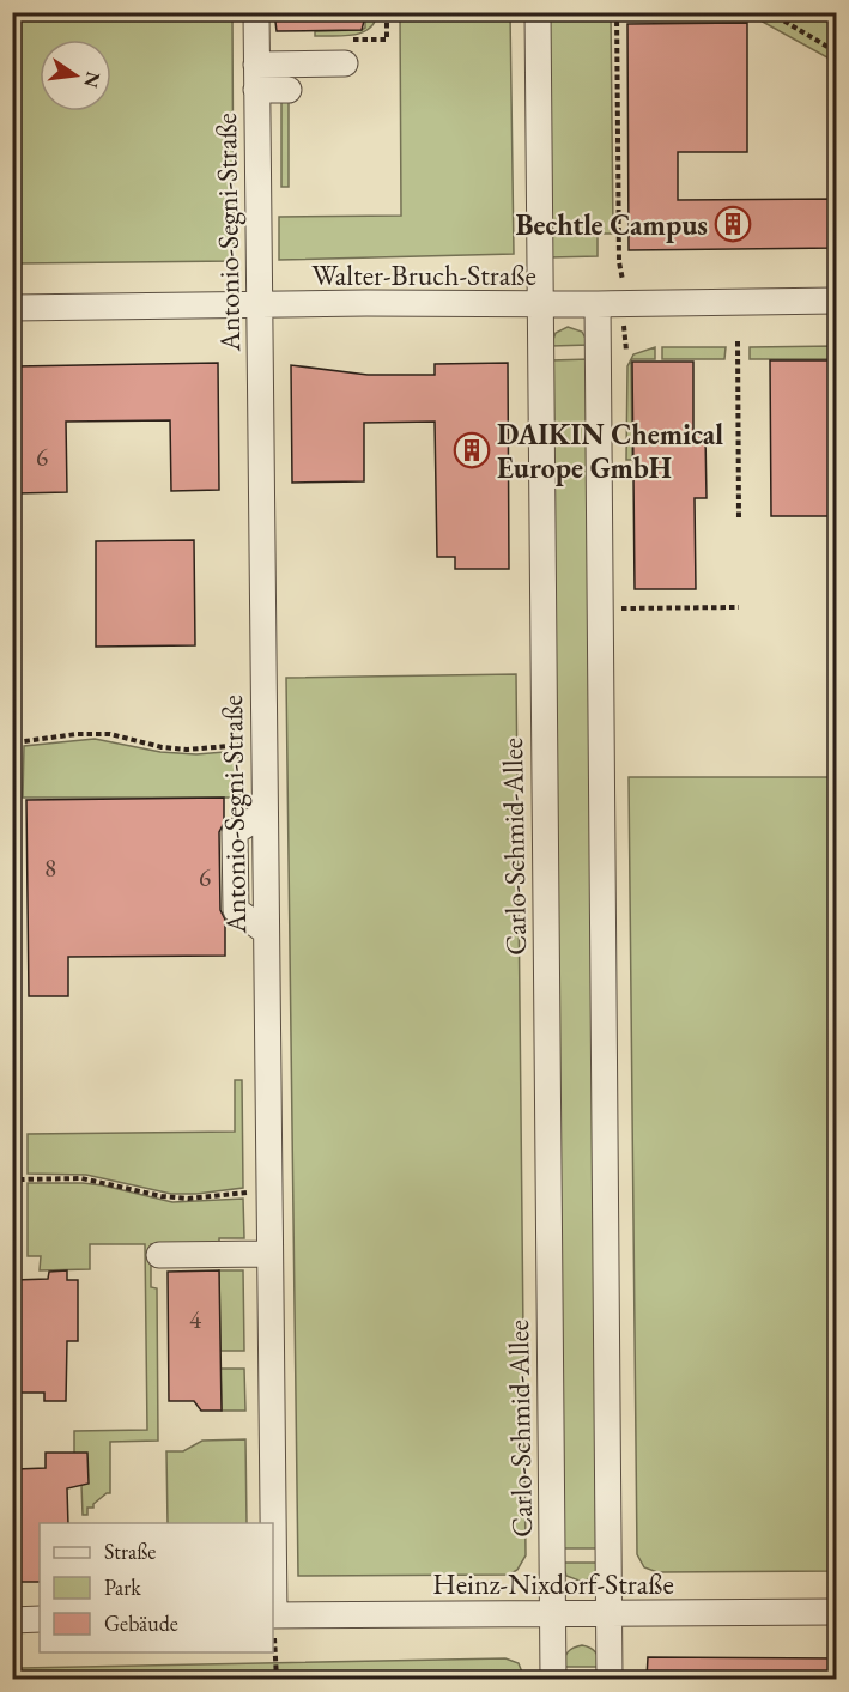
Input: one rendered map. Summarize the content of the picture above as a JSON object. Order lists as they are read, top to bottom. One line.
{"streets":{"street":["Antonio-Segni-Straße","Walter-Bruch-Straße","Carlo-Schmid-Allee","Heinz-Nixdorf-Straße"]},"crossings":[["Antonio-Segni-Straße","Walter-Bruch-Straße"],["Walter-Bruch-Straße","Carlo-Schmid-Allee"],["Carlo-Schmid-Allee","Heinz-Nixdorf-Straße"]],"places":{"building":["Bechtle Campus","DAIKIN Chemical Europe GmbH"]},"house_numbers":["6","8","6","4"],"legend":["Straße","Park","Gebäude"],"north":"right"}
